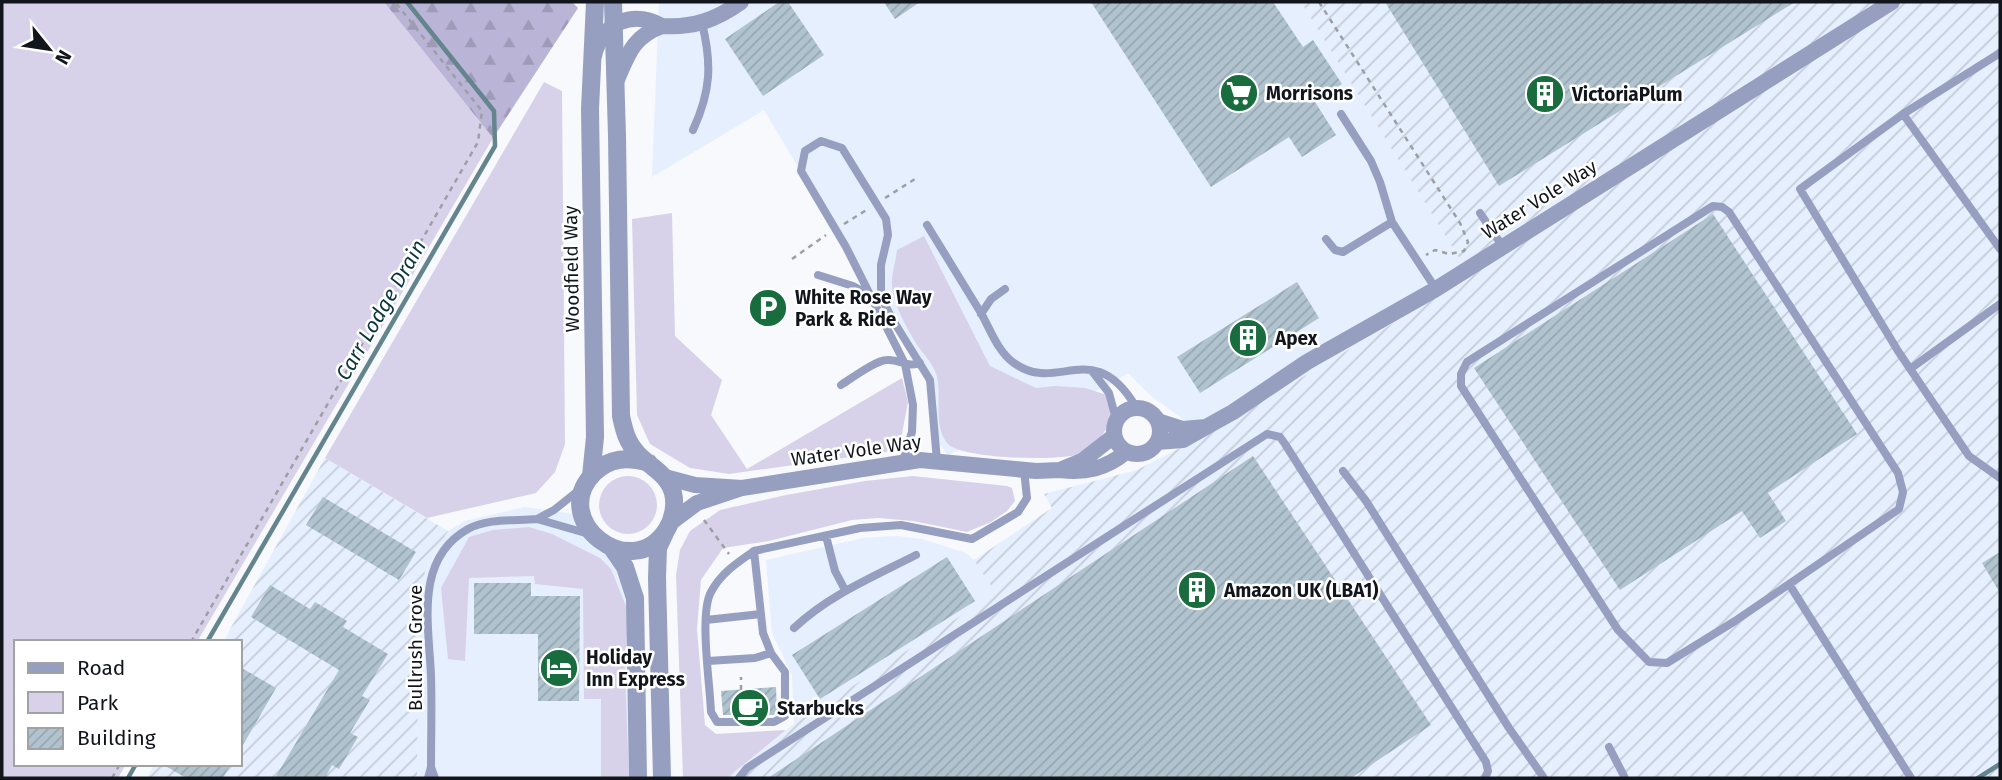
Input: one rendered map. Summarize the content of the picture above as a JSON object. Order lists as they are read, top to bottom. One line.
{"streets":{"street":["Water Vole Way","Woodfield Way"],"lane":["Bullrush Grove"]},"crossings":[["Water Vole Way","Woodfield Way"],["Water Vole Way","Bullrush Grove"],["Woodfield Way","Bullrush Grove"]],"water":["Carr Lodge Drain"],"places":{"supermarket":["Morrisons"],"building":["VictoriaPlum","Apex","Amazon UK (LBA1)"],"parking":["White Rose Way Park & Ride"],"hotel":["Holiday Inn Express"],"cafe":["Starbucks"]},"legend":["Road","Park","Building"],"north":"bottom right"}
